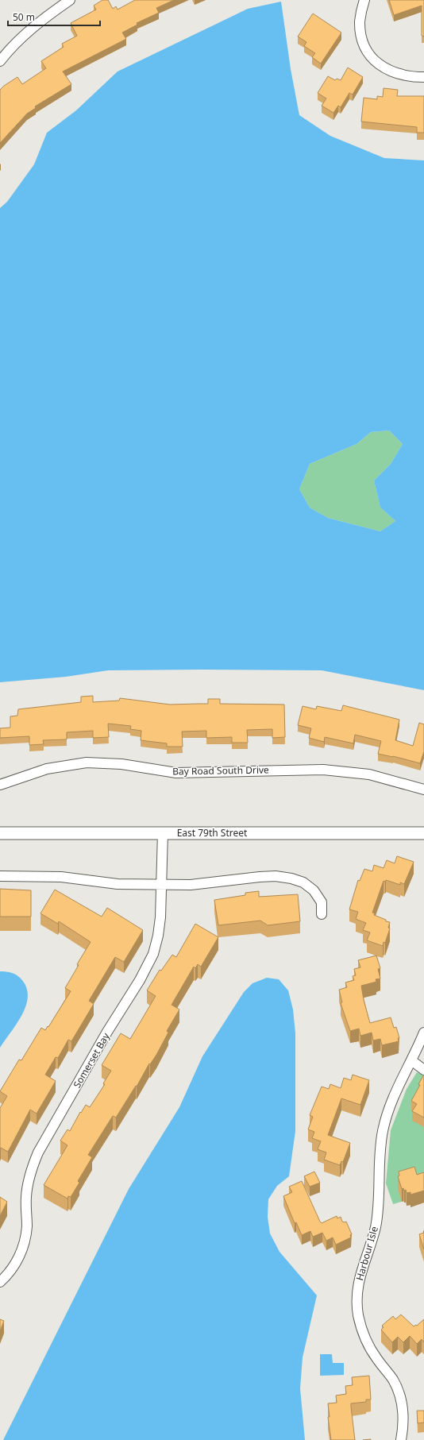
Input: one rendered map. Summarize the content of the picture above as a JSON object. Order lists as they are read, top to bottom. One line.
{"streets":{"street":["Bay Road South Drive","East 79th Street","Somerset Bay","Harbour Isle"]},"crossings":[["East 79th Street","Somerset Bay"]],"scale_bar":"50 m"}
